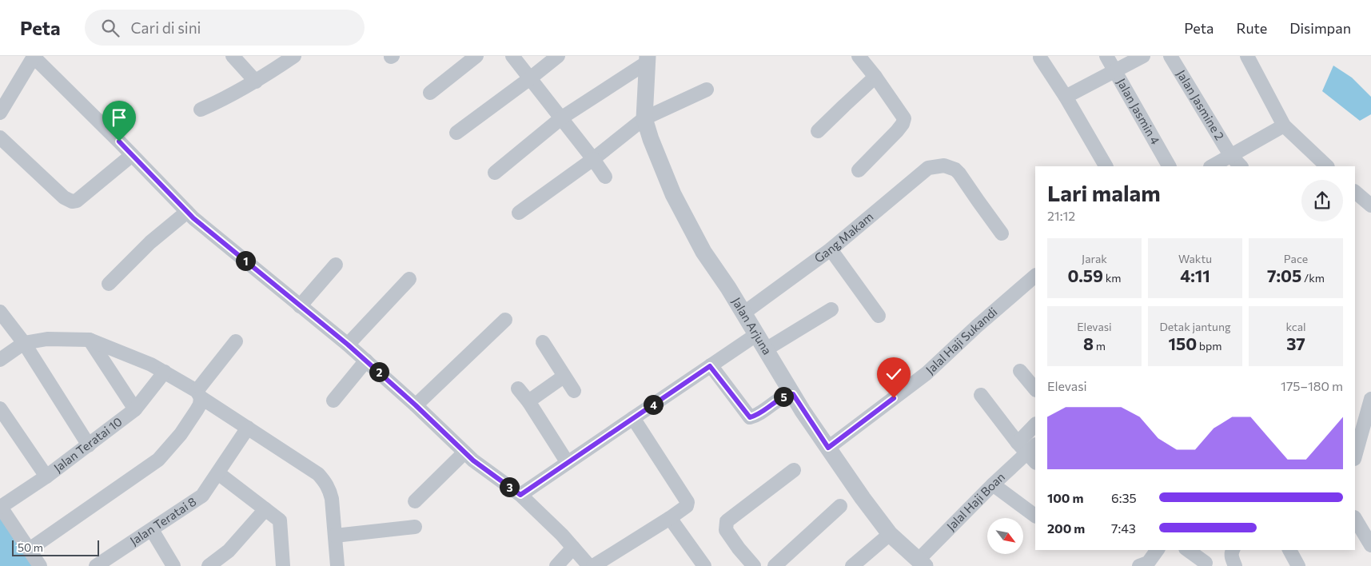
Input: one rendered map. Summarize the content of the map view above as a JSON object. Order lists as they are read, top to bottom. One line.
{"streets":{"street":["Jalan Jasmine 2","Jalan Jasmin 4","Gang Makam","Jalan Arjuna","Jalal Haji Sukandi","Jalan Teratai 10","Jalal Haji Boan","Jalan Teratai 8"]},"crossings":[["Gang Makam","Jalan Arjuna"],["Jalan Arjuna","Jalal Haji Sukandi"],["Jalan Arjuna","Jalal Haji Boan"]],"scale_bar":"50 m","north":"bottom right","page":{"header":"Peta","search":"Cari di sini","nav":["Peta","Rute","Disimpan"],"heading":["Lari malam","21:12"],"stats":[["Jarak","0.59 km"],["Waktu","4:11"],["Pace","7:05 /km"],["Elevasi","8 m"],["Detak jantung","150 bpm"],["kcal","37"]],"pins":["1","2","5","4","3"],"chart":["Elevasi","175–180 m"],"list":[{"name":"100 m","note":"6:35"},{"name":"200 m","note":"7:43"}],"scale":"50 m"}}
